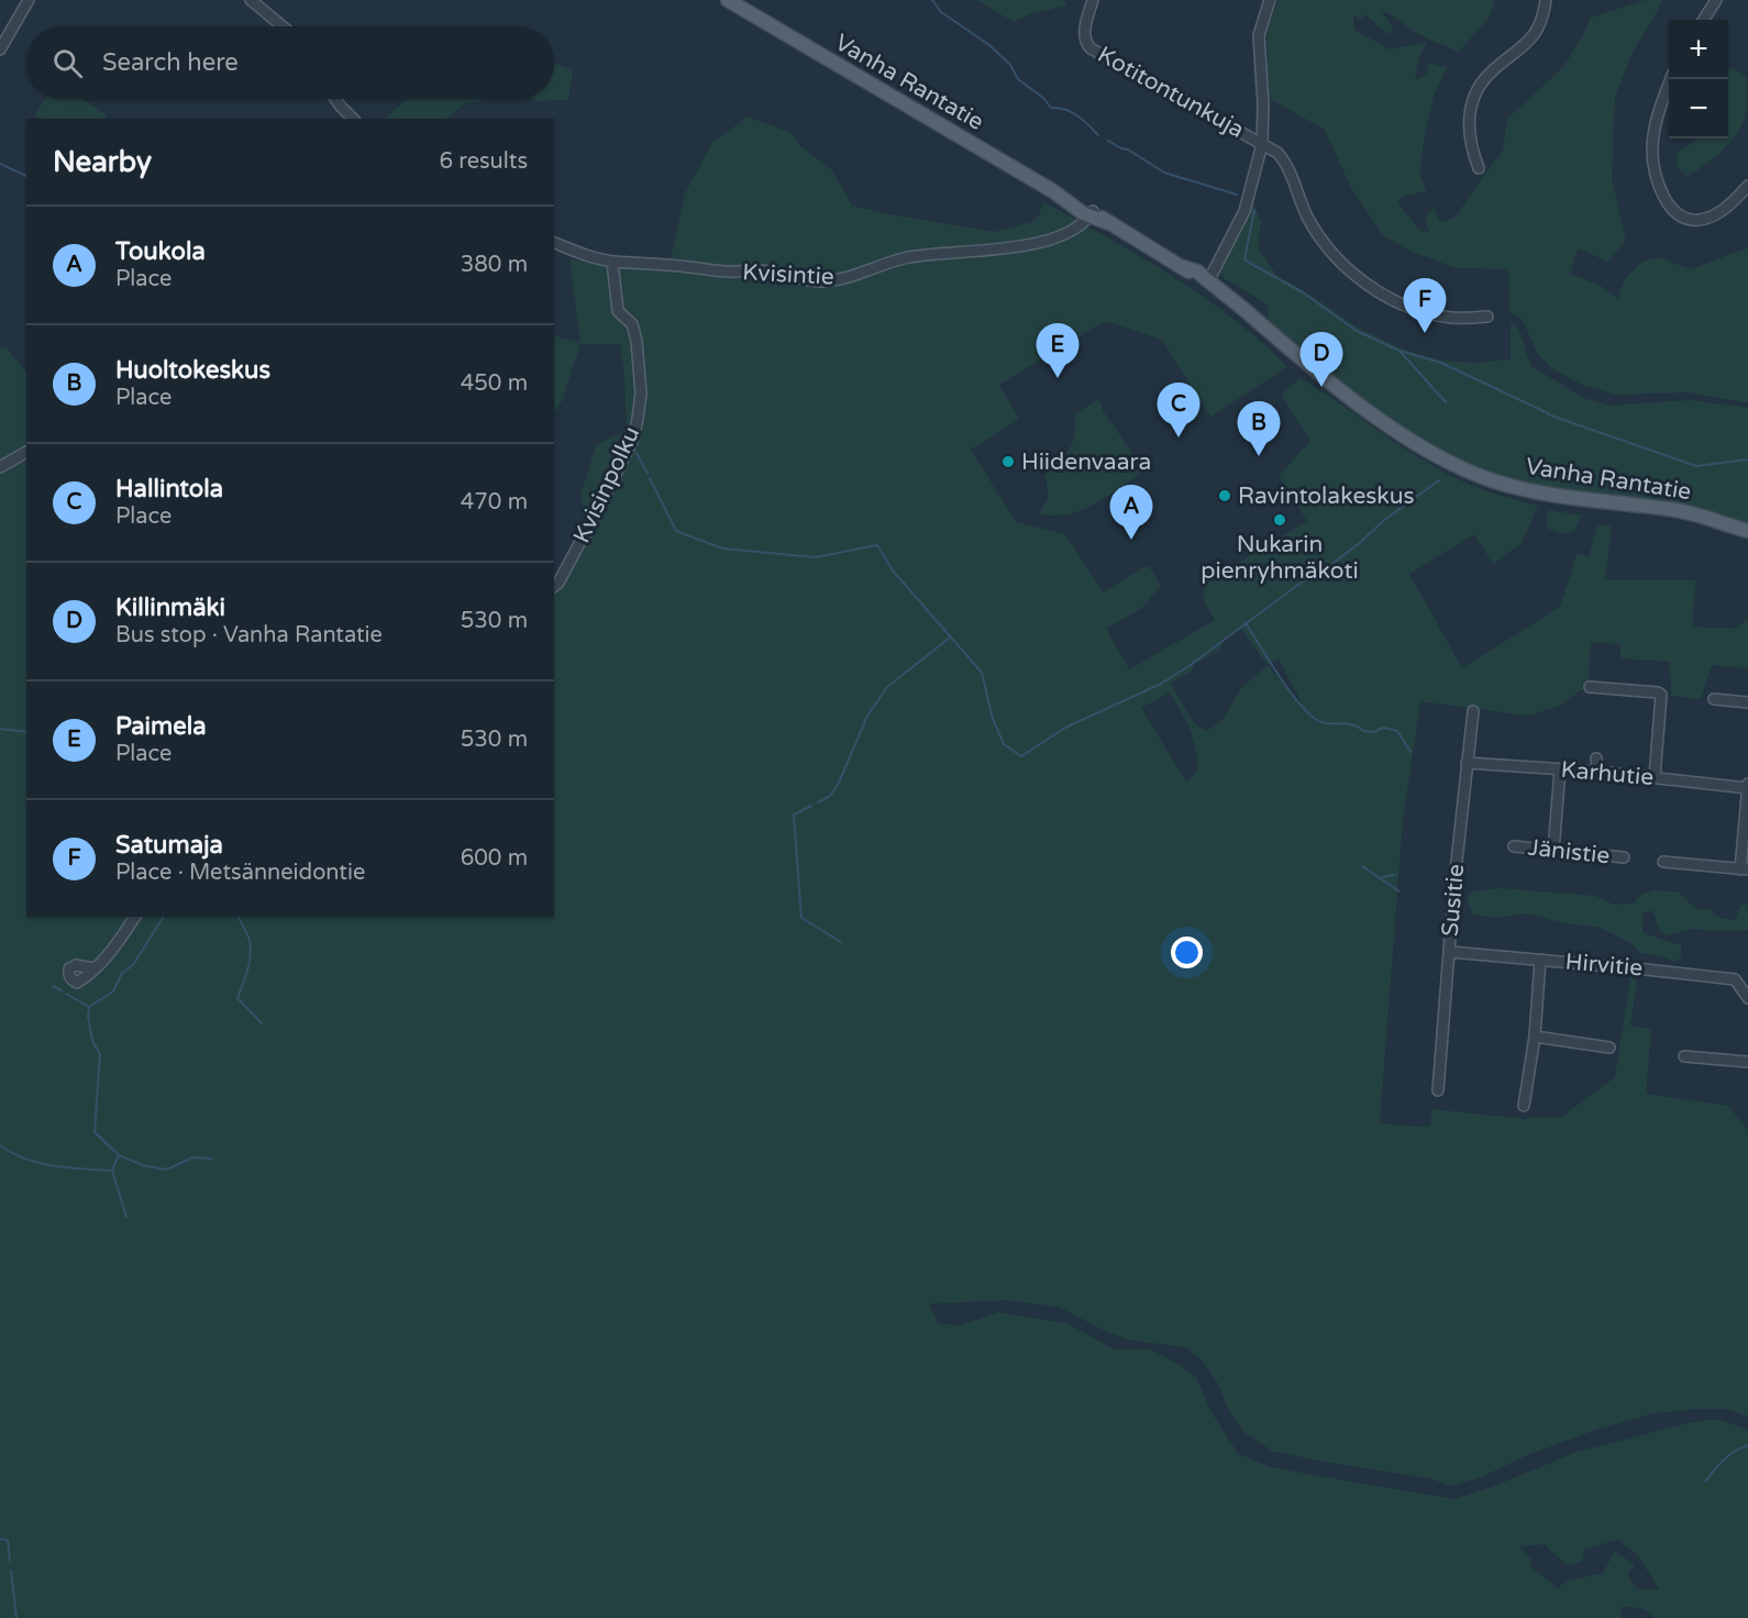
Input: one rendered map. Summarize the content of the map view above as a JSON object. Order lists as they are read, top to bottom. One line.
{"streets":{"main road":["Vanha Rantatie"],"street":["Kotitontunkuja","Kvisintie","Kvisinpolku","Karhutie","Jänistie","Susitie","Hirvitie"]},"crossings":[["Vanha Rantatie","Kvisintie"],["Kvisintie","Kvisinpolku"],["Karhutie","Susitie"],["Susitie","Hirvitie"]],"places":["Hiidenvaara","Ravintolakeskus","Nukarin pienryhmäkoti"],"page":{"map_buttons":["+","−"],"search":"Search here","heading":["Nearby","6 results"],"list":[{"mark":"A","name":"Toukola","note":"Place","value":"380 m"},{"mark":"B","name":"Huoltokeskus","note":"Place","value":"450 m"},{"mark":"C","name":"Hallintola","note":"Place","value":"470 m"},{"mark":"D","name":"Killinmäki","note":"Bus stop · Vanha Rantatie","value":"530 m"},{"mark":"E","name":"Paimela","note":"Place","value":"530 m"},{"mark":"F","name":"Satumaja","note":"Place · Metsänneidontie","value":"600 m"}],"pins":["F","E","D","C","B","A"]}}
